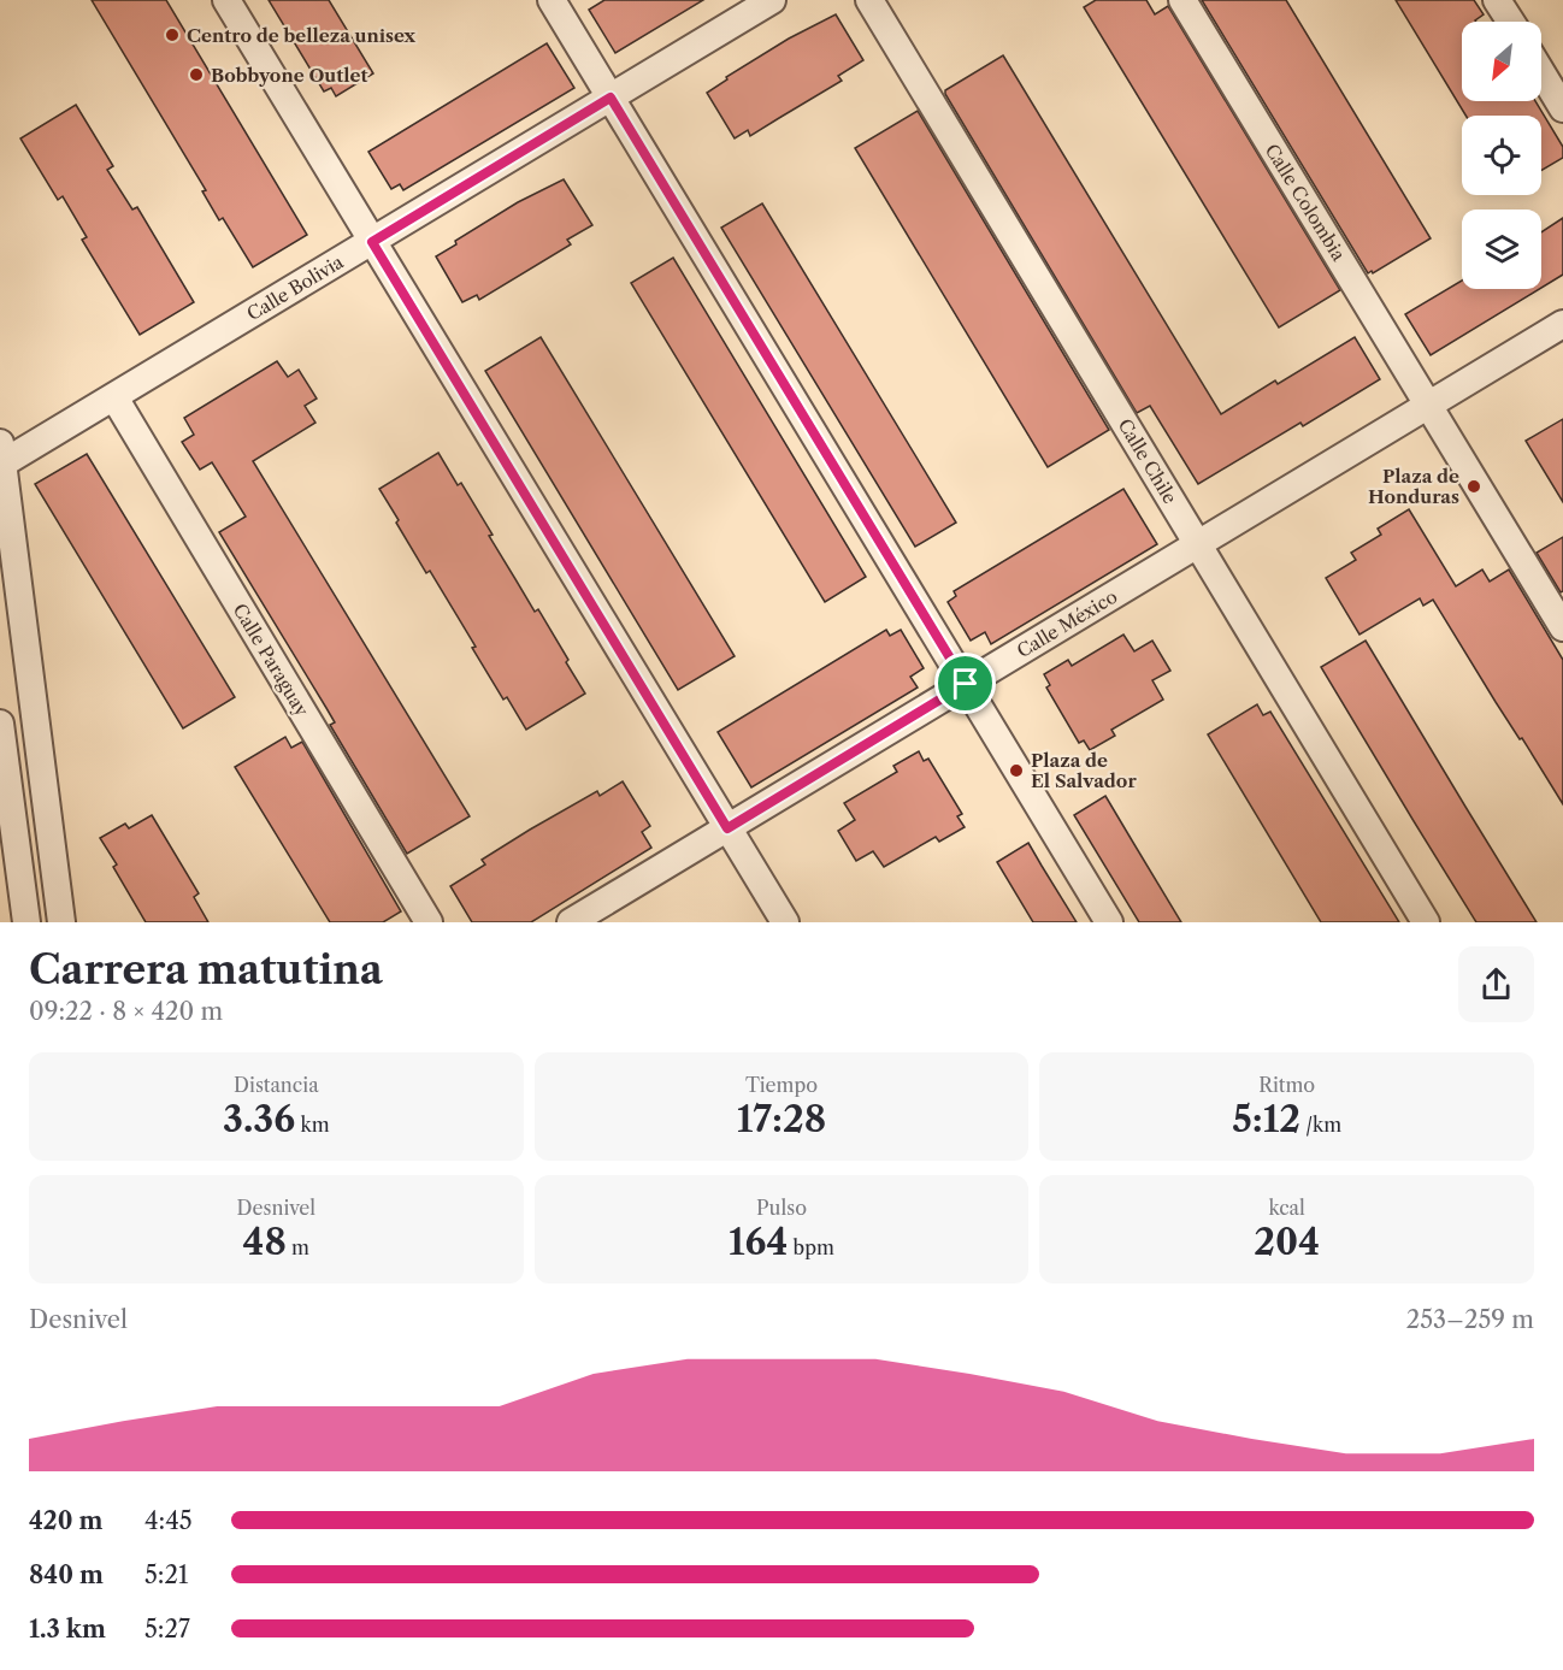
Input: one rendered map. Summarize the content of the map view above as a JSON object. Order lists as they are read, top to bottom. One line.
{"streets":{"street":["Calle Colombia","Calle Bolivia","Calle Chile","Calle México","Calle Paraguay"]},"crossings":[["Calle Colombia","Calle México"],["Calle Bolivia","Calle Paraguay"],["Calle Chile","Calle México"]],"places":["Centro de belleza unisex","Bobbyone Outlet","Plaza de Honduras","Plaza de El Salvador"],"north":"bottom left","page":{"heading":["Carrera matutina","09:22 · 8 × 420 m"],"stats":[["Distancia","3.36 km"],["Tiempo","17:28"],["Ritmo","5:12 /km"],["Desnivel","48 m"],["Pulso","164 bpm"],["kcal","204"]],"chart":["Desnivel","253–259 m"],"list":[{"name":"420 m","note":"4:45"},{"name":"840 m","note":"5:21"},{"name":"1.3 km","note":"5:27"}]}}
